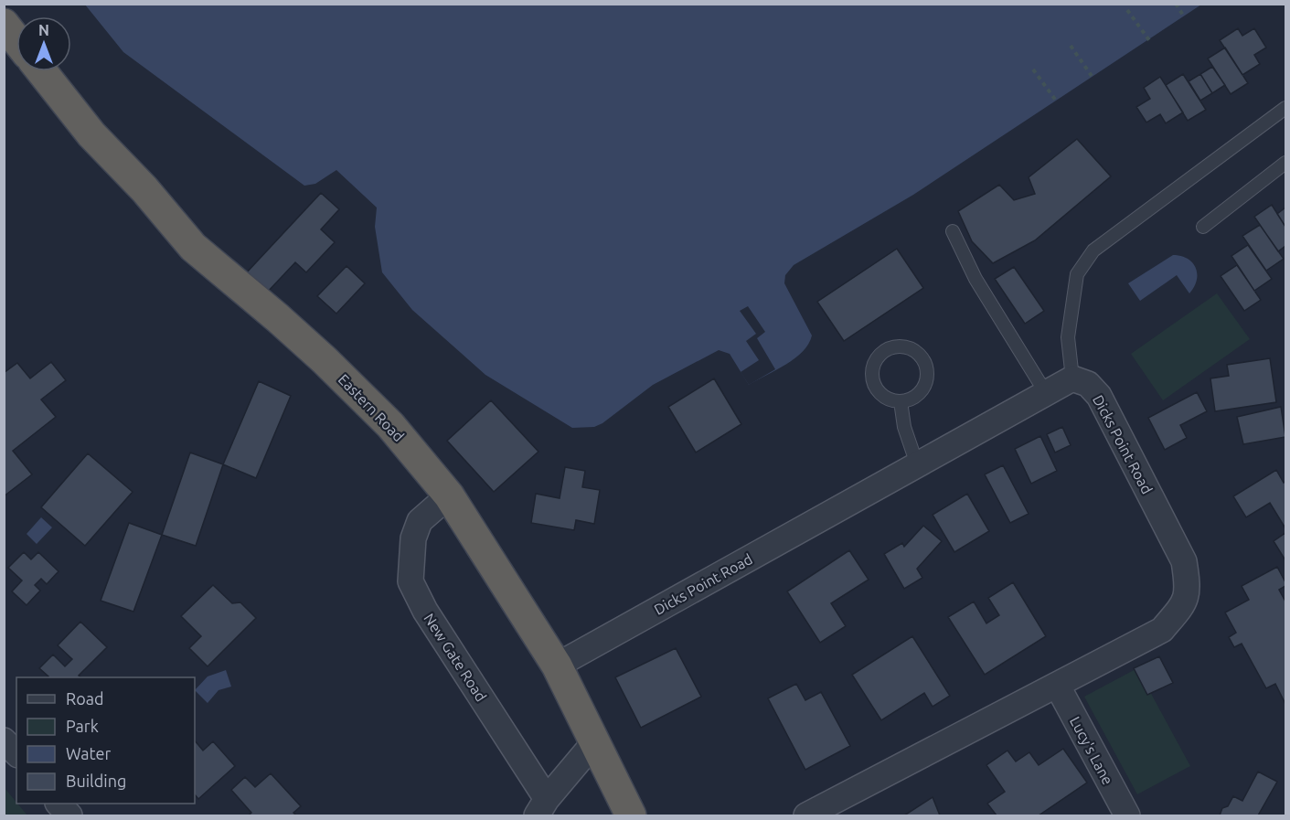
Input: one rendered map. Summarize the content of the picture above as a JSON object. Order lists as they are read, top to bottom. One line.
{"streets":{"highway":["Eastern Road"],"street":["Dicks Point Road","New Gate Road","Lucy's Lane"]},"crossings":[["Eastern Road","Dicks Point Road"],["Eastern Road","New Gate Road"],["Dicks Point Road","Lucy's Lane"]],"legend":["Road","Park","Water","Building"],"north":"top"}
